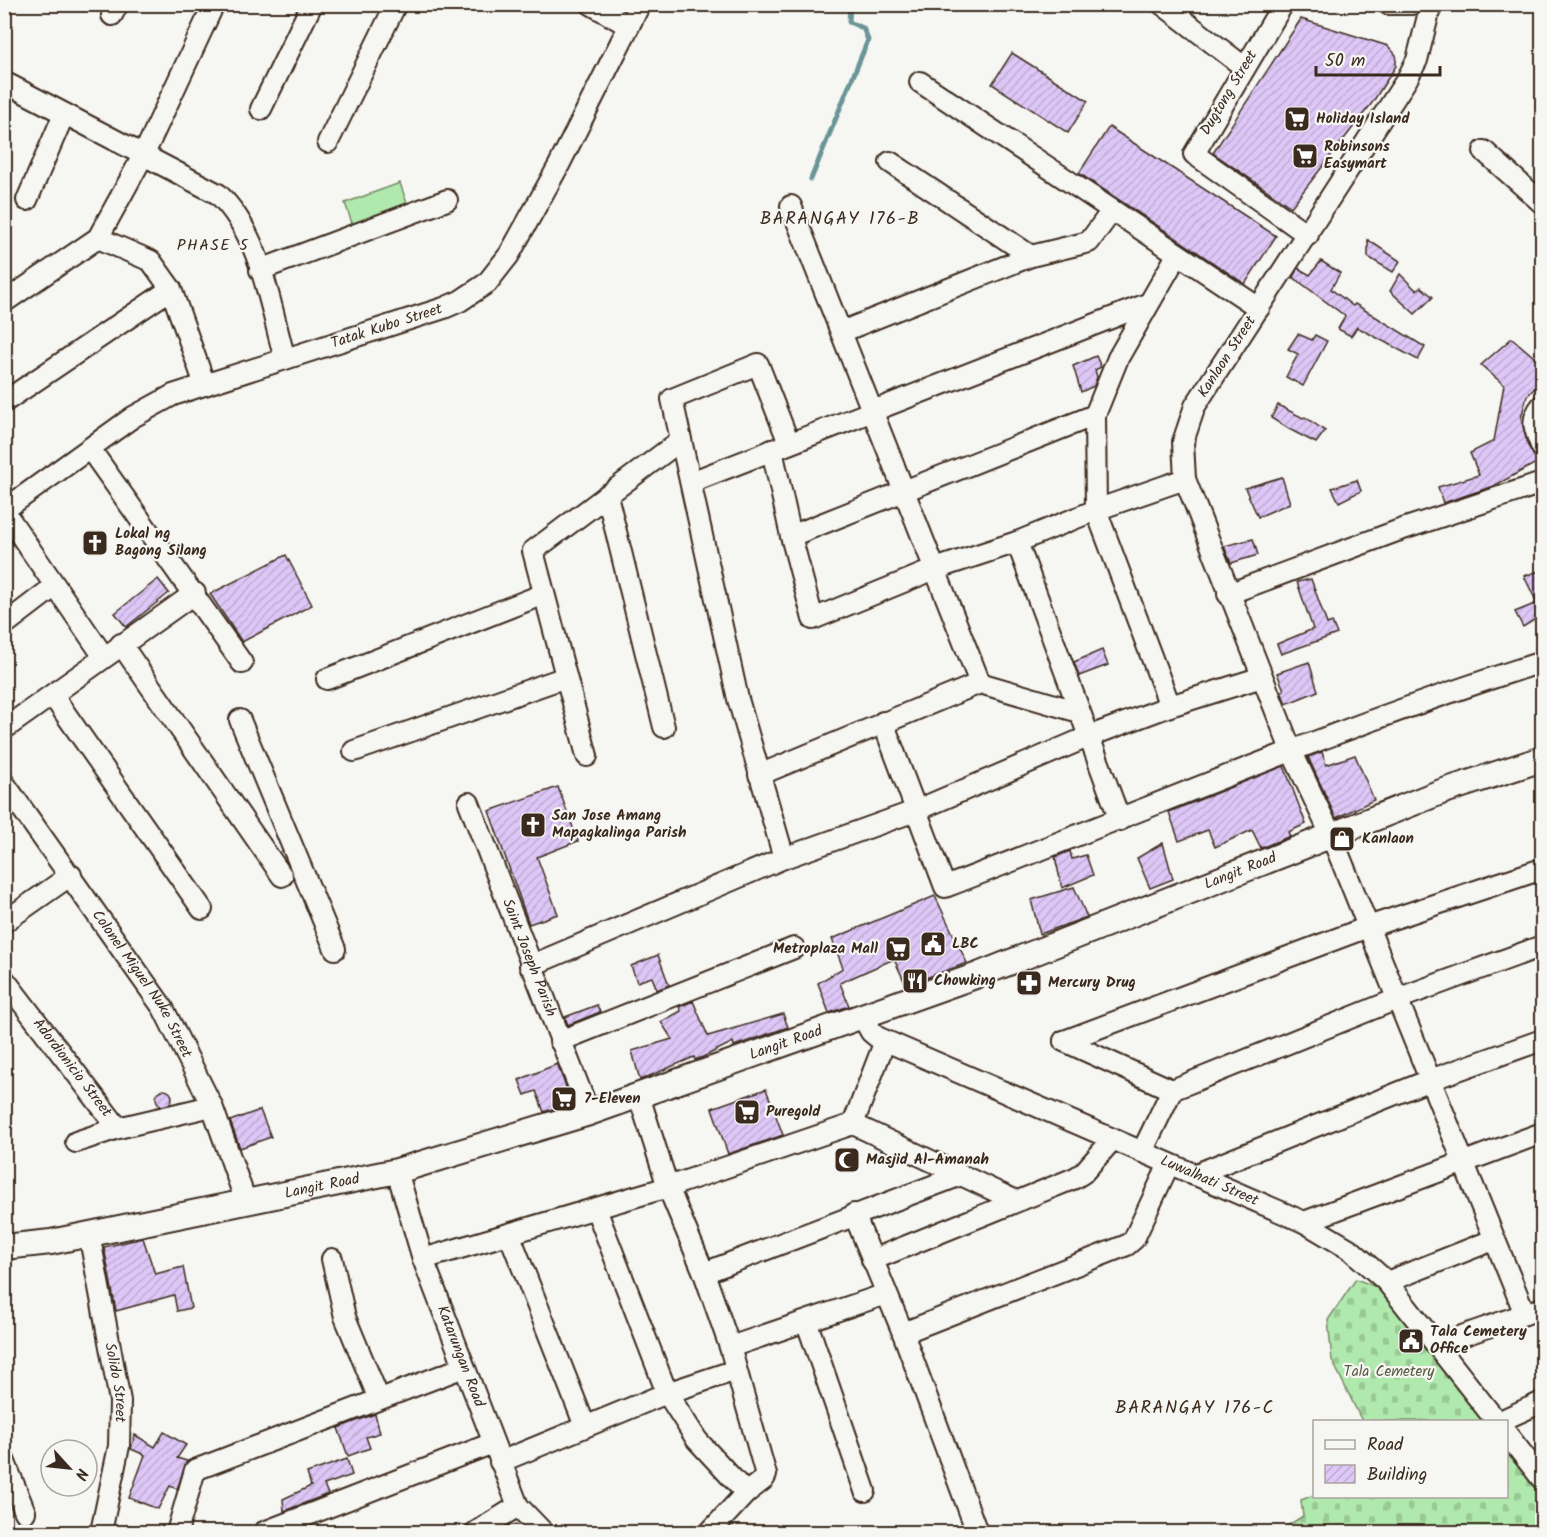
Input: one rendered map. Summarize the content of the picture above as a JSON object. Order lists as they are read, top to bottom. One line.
{"streets":{"main road":["Langit Road"],"street":["Dugtong Street","Tatak Kubo Street","Kanlaon Street","Saint Joseph Parish","Colonel Miguel Nuke Street","Adordionicio Street","Luwalhati Street","Katarungan Road","Solido Street"]},"crossings":[["Dugtong Street","Kanlaon Street"],["Kanlaon Street","Langit Road"],["Langit Road","Saint Joseph Parish"],["Langit Road","Colonel Miguel Nuke Street"],["Langit Road","Luwalhati Street"],["Langit Road","Katarungan Road"],["Langit Road","Solido Street"]],"districts":["BARANGAY 176-B","PHASE 5","BARANGAY 176-C"],"parks":["Tala Cemetery"],"places":{"supermarket":["Holiday Island","Robinsons Easymart","Metroplaza Mall","7-Eleven","Puregold"],"church":["Lokal ng Bagong Silang","San Jose Amang Mapagkalinga Parish"],"shop":["Kanlaon"],"public building":["LBC","Tala Cemetery Office"],"restaurant":["Chowking"],"pharmacy":["Mercury Drug"],"mosque":["Masjid Al-Amanah"]},"legend":["Road","Building"],"scale_bar":"50 m","north":"bottom right"}
